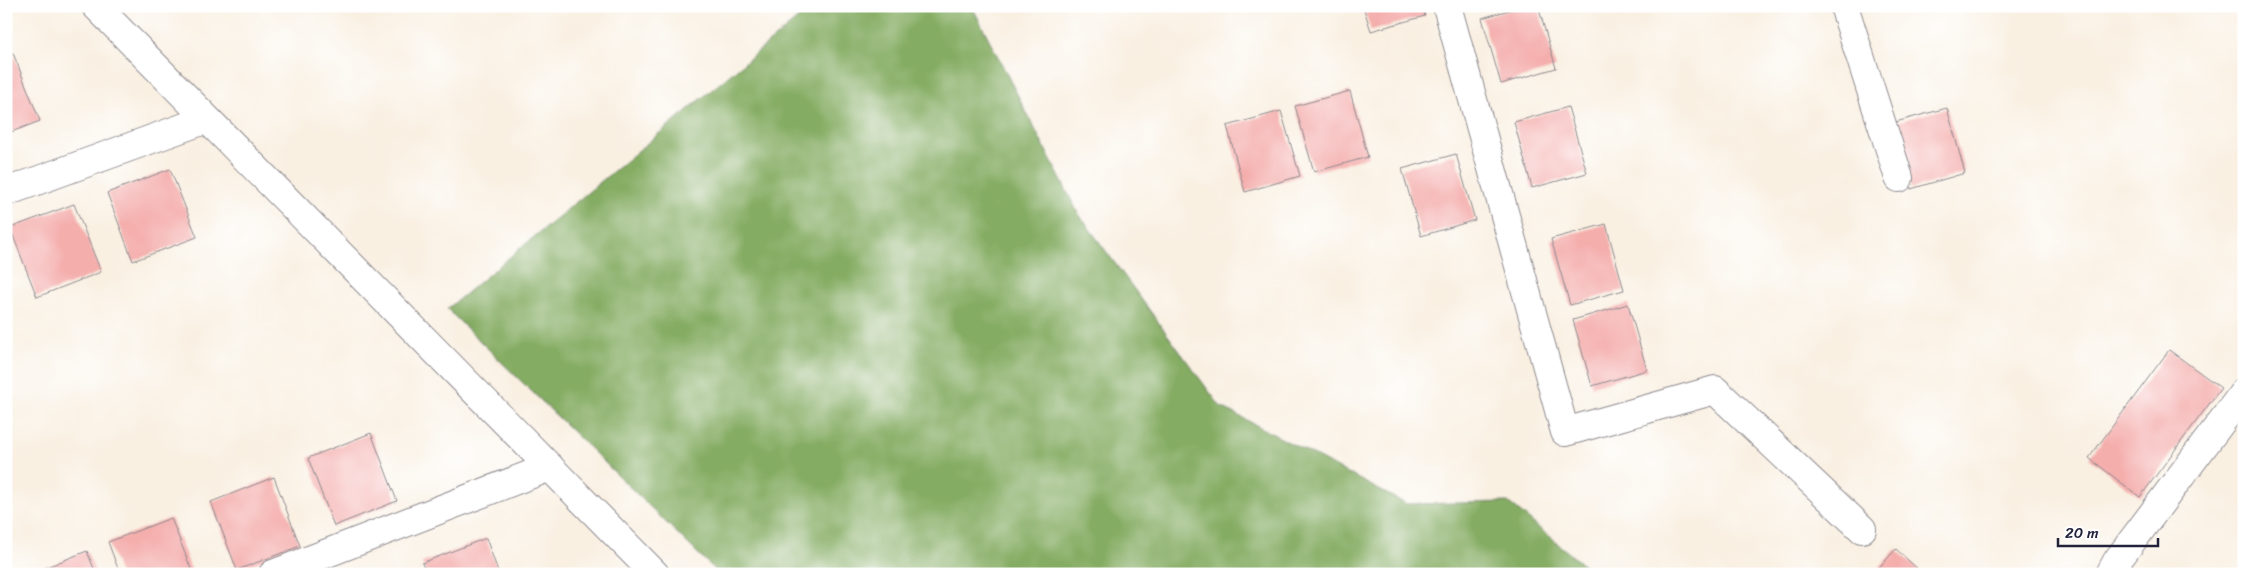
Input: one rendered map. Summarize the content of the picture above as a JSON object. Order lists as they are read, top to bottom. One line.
{"scale_bar":"20 m"}
